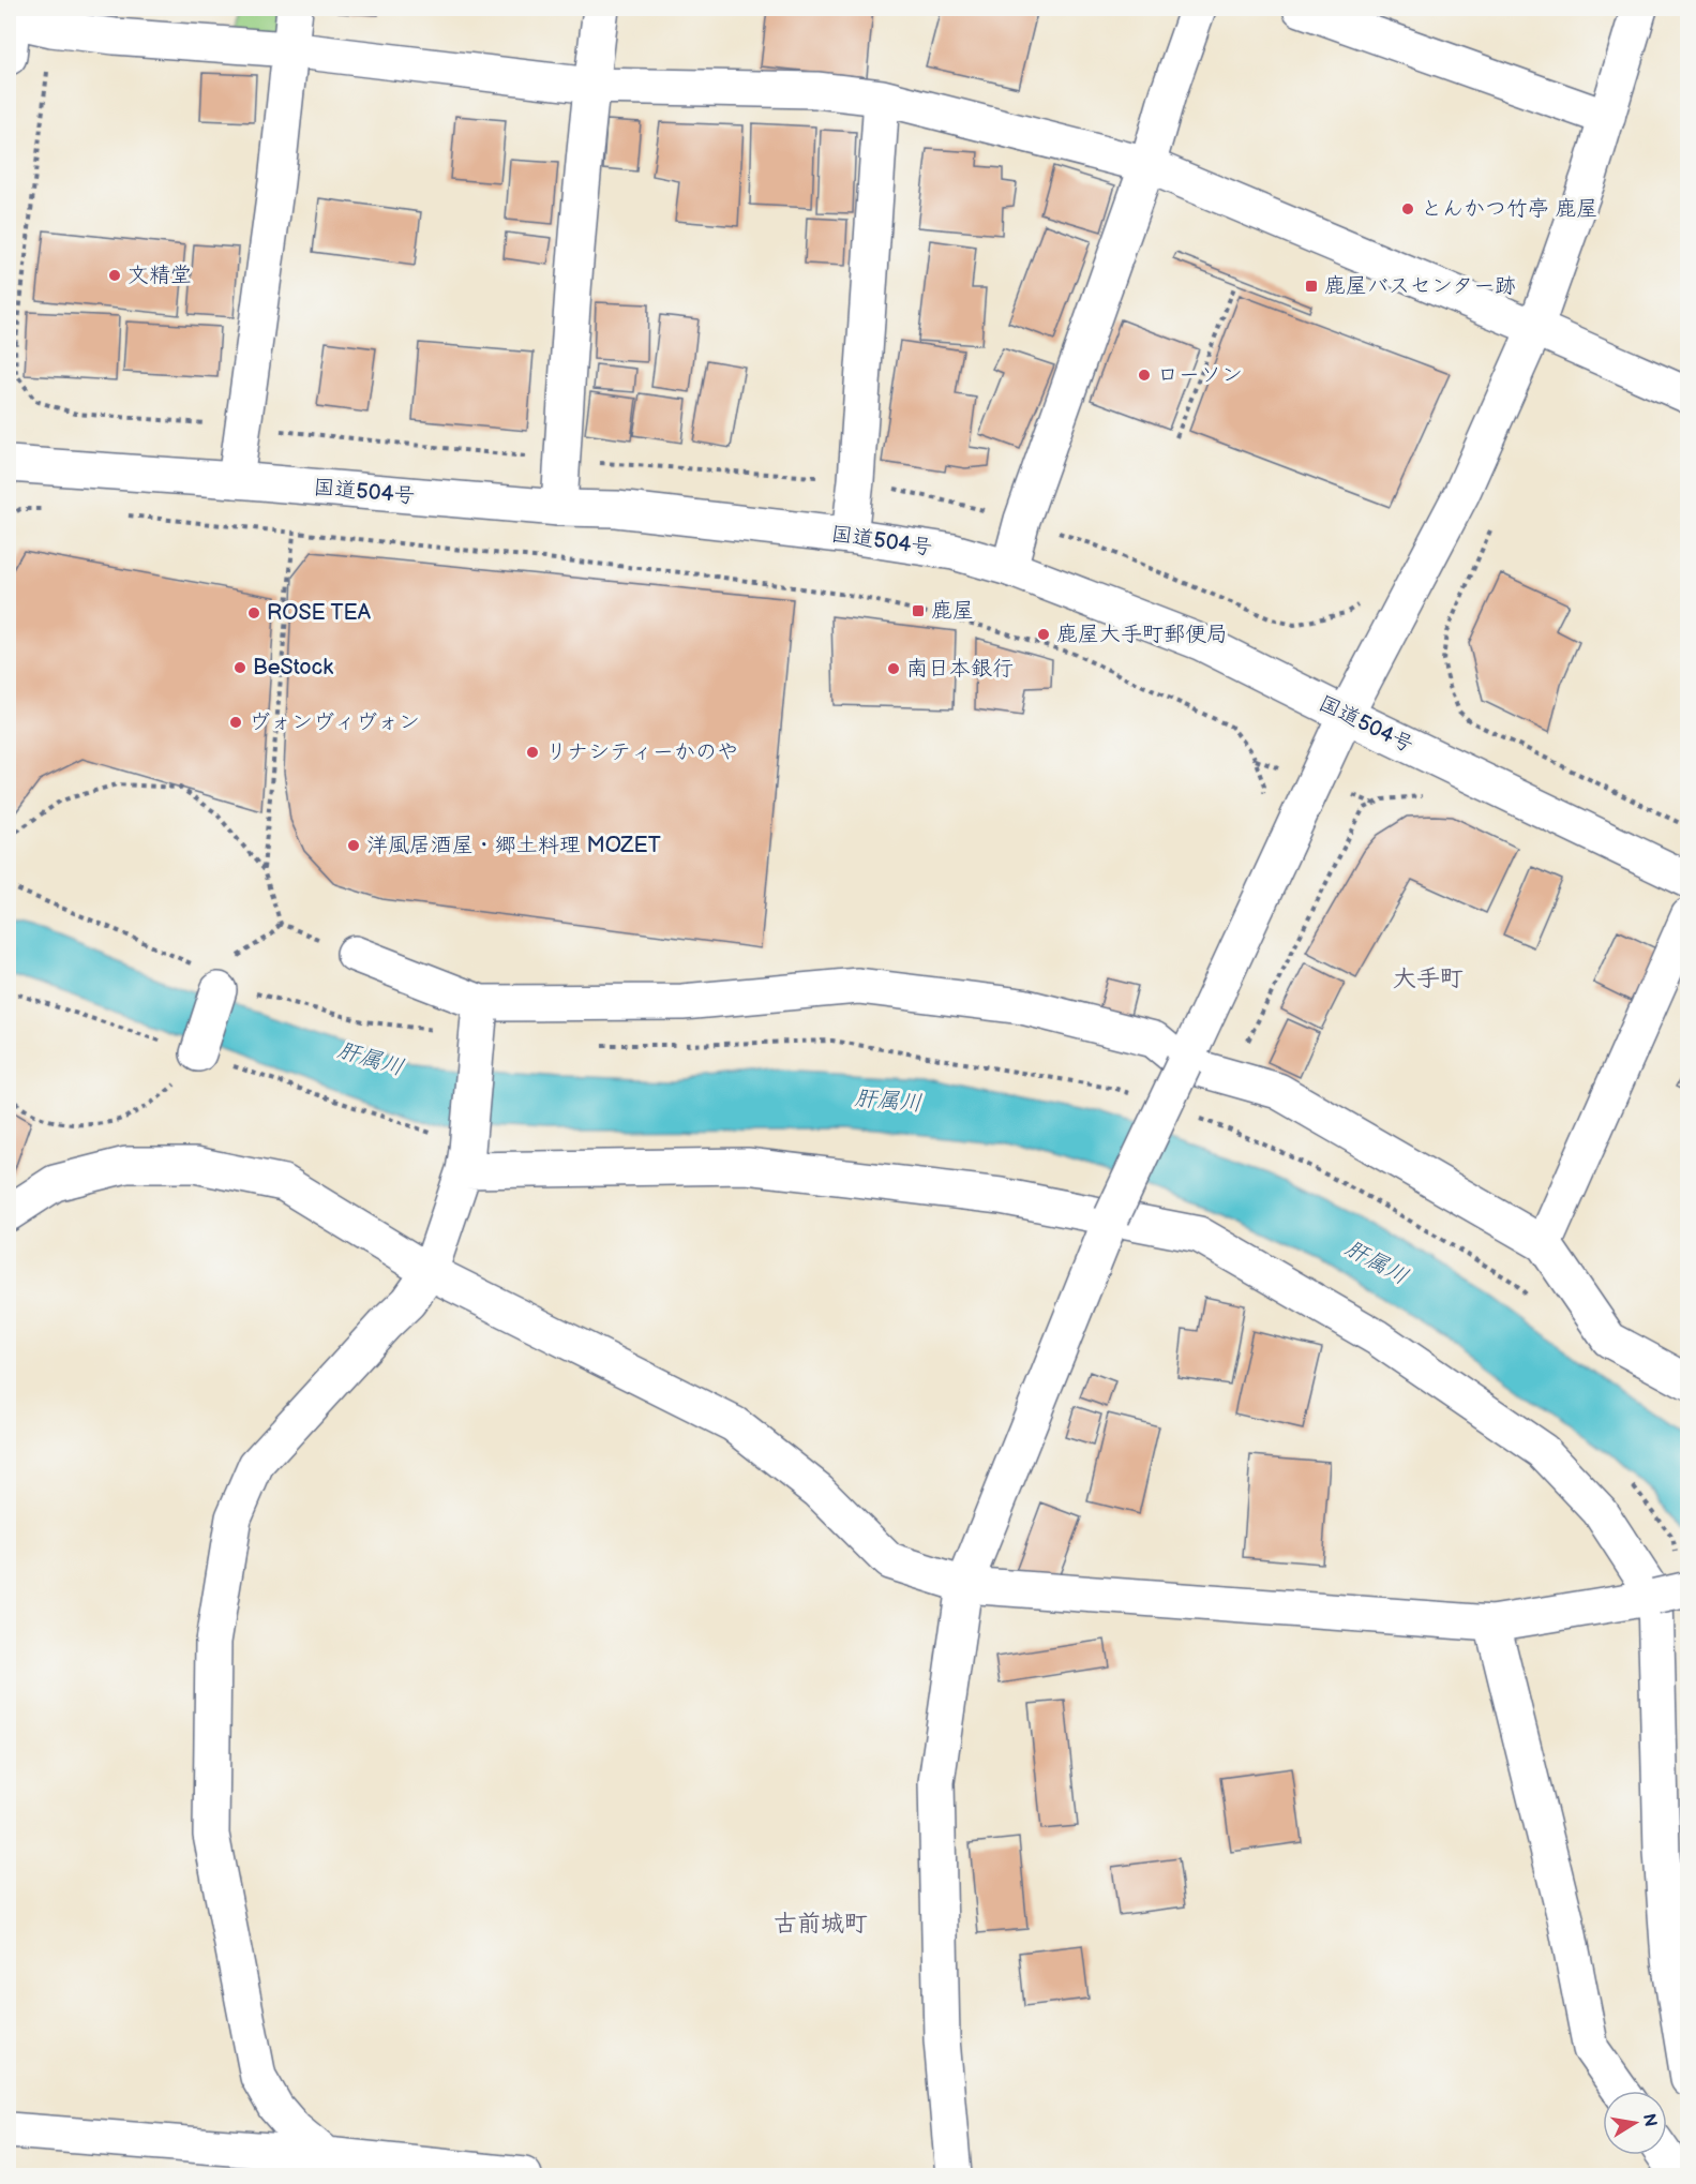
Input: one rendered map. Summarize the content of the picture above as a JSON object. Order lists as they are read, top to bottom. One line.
{"streets":{"main road":["国道504号"]},"districts":["大手町","古前城町"],"water":["肝属川"],"places":{"other":["とんかつ竹亭 鹿屋","文精堂","ローソン","ROSE TEA","鹿屋大手町郵便局","BeStock","南日本銀行","ヴォンヴィヴォン","リナシティーかのや","洋風居酒屋・郷土料理 MOZET"],"transit":["鹿屋バスセンター跡","鹿屋"]},"north":"right"}
